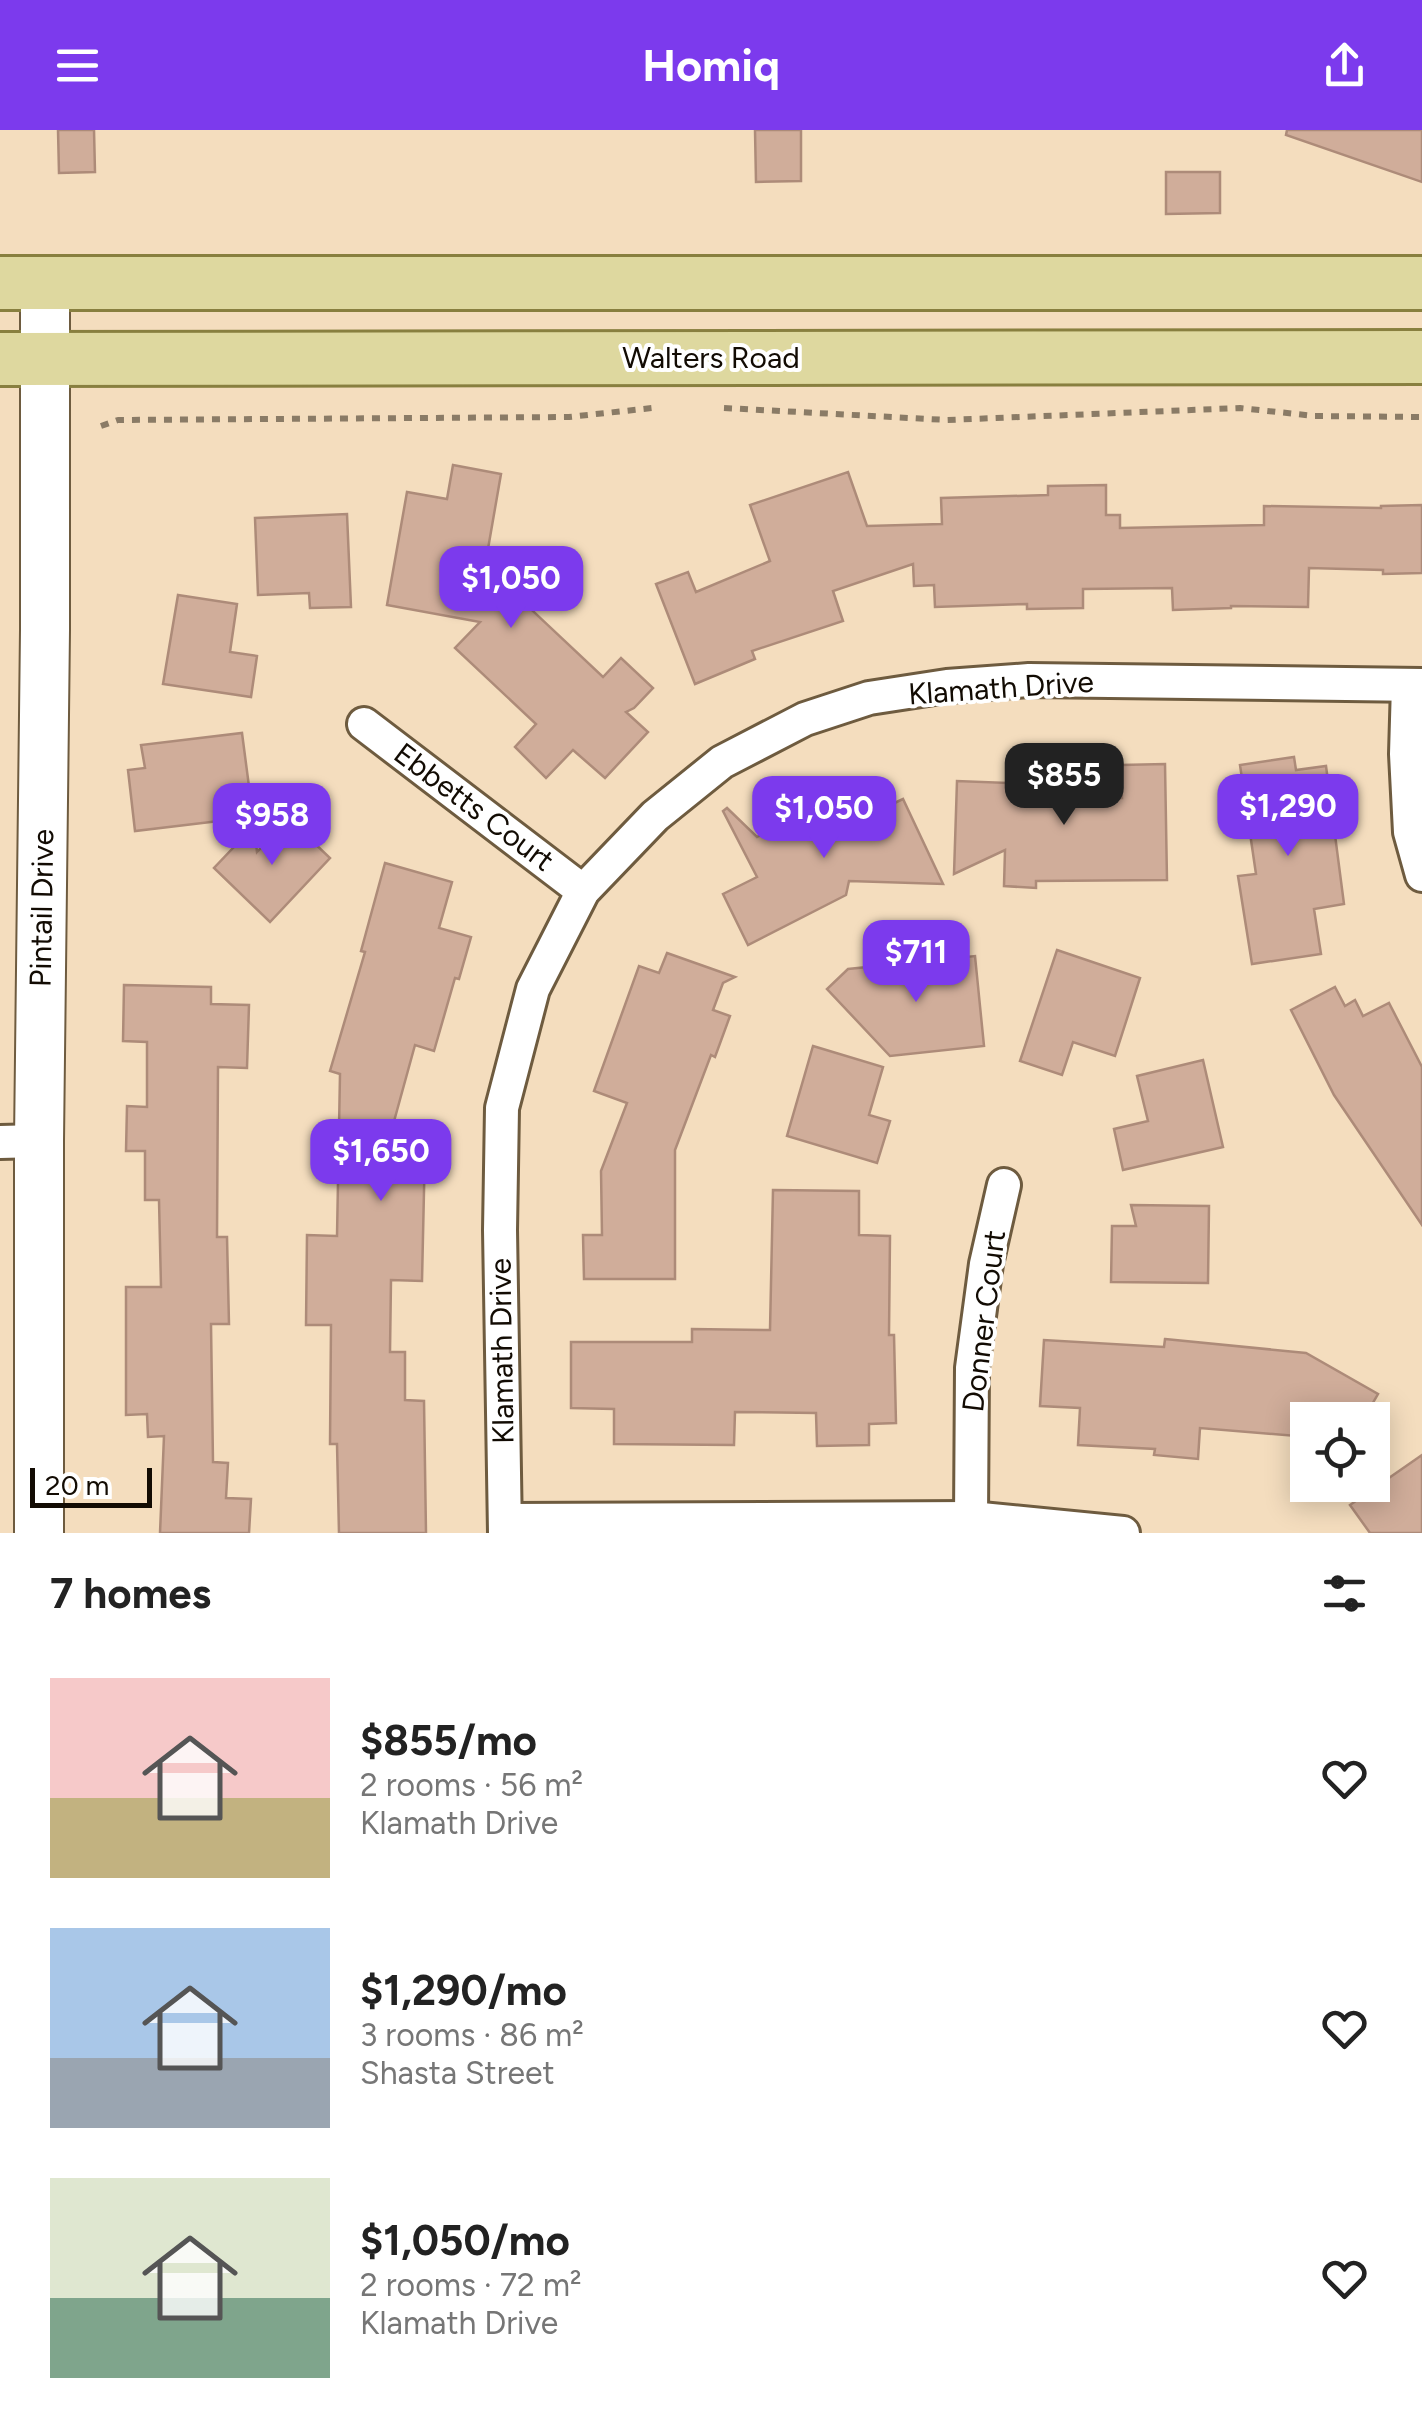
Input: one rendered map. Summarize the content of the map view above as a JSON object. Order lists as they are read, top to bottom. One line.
{"streets":{"main road":["Walters Road"],"street":["Klamath Drive","Ebbetts Court","Pintail Drive","Donner Court"]},"crossings":[["Walters Road","Pintail Drive"],["Klamath Drive","Ebbetts Court"]],"scale_bar":"20 m","page":{"header":"Homiq","price":["$1,050","$855","$1,290","$1,050","$958","$711","$1,650"],"scale":"20 m","heading":"7 homes","list":[{"name":"$855/mo","note":"2 rooms · 56 m² · Klamath Drive"},{"name":"$1,290/mo","note":"3 rooms · 86 m² · Shasta Street"},{"name":"$1,050/mo","note":"2 rooms · 72 m² · Klamath Drive"}]}}
